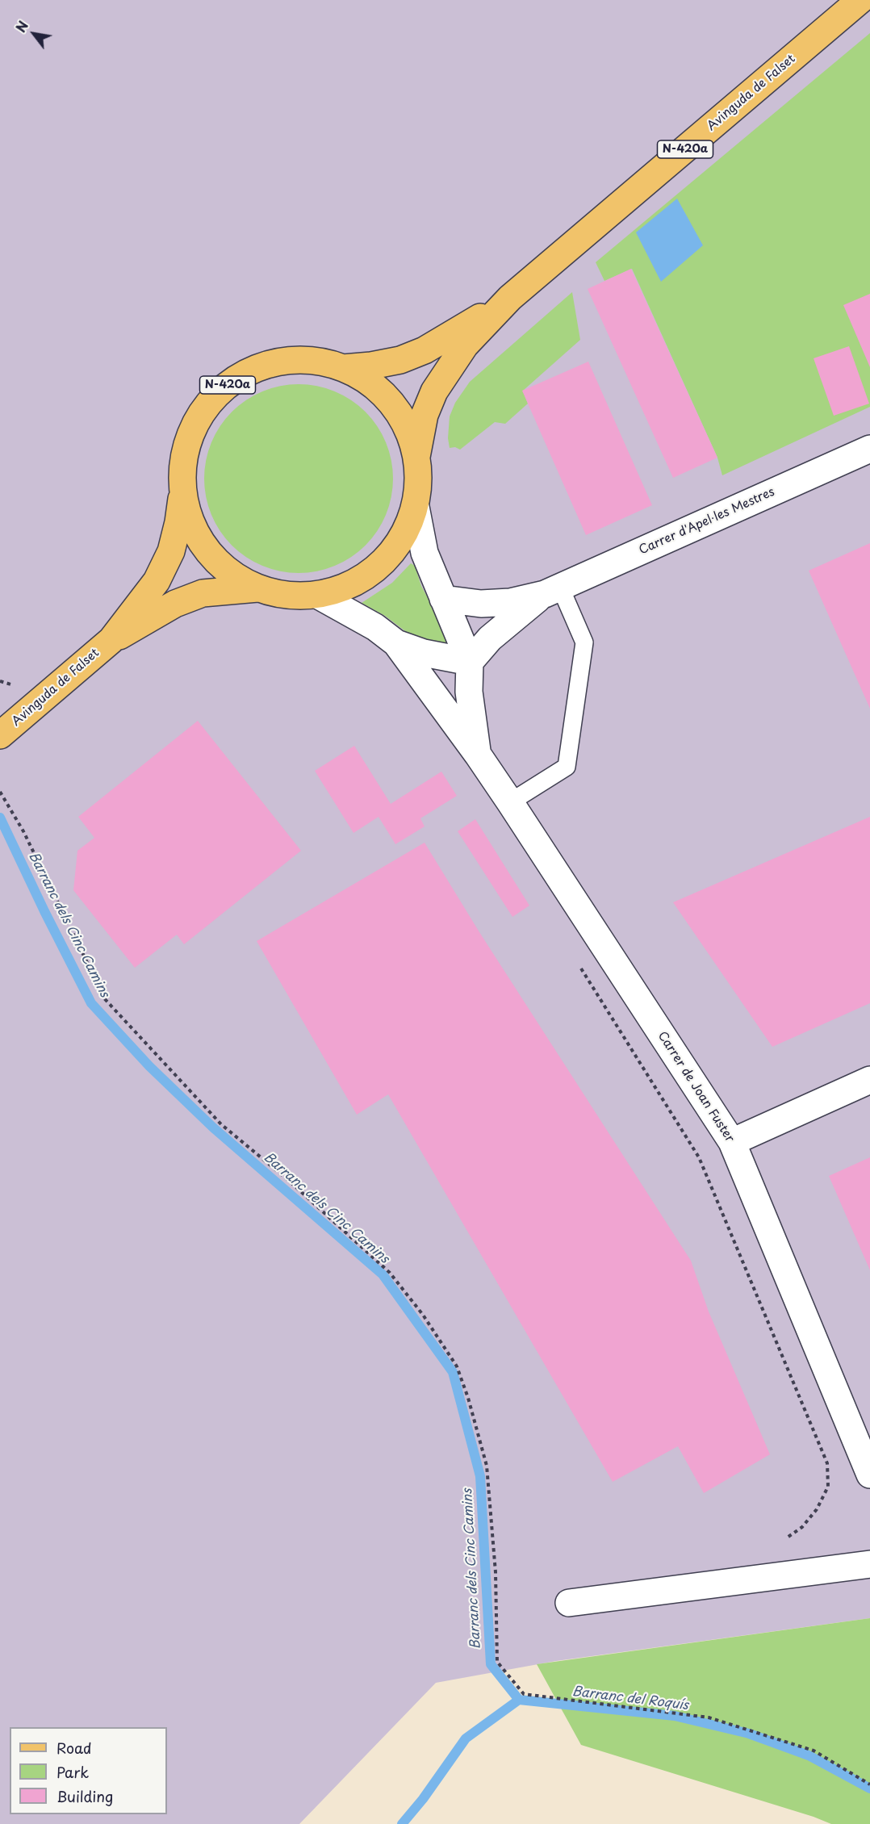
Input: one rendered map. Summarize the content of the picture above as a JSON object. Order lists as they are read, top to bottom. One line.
{"streets":{"main road":["Avinguda de Falset","N-420a"],"street":["Carrer d'Apel·les Mestres","Carrer de Joan Fuster"]},"crossings":[["Avinguda de Falset","N-420a"],["N-420a","Carrer de Joan Fuster"],["Carrer d'Apel·les Mestres","Carrer de Joan Fuster"]],"water":["Barranc dels Cinc Camins","Barranc del Roquís"],"legend":["Road","Park","Building"],"north":"top left"}
